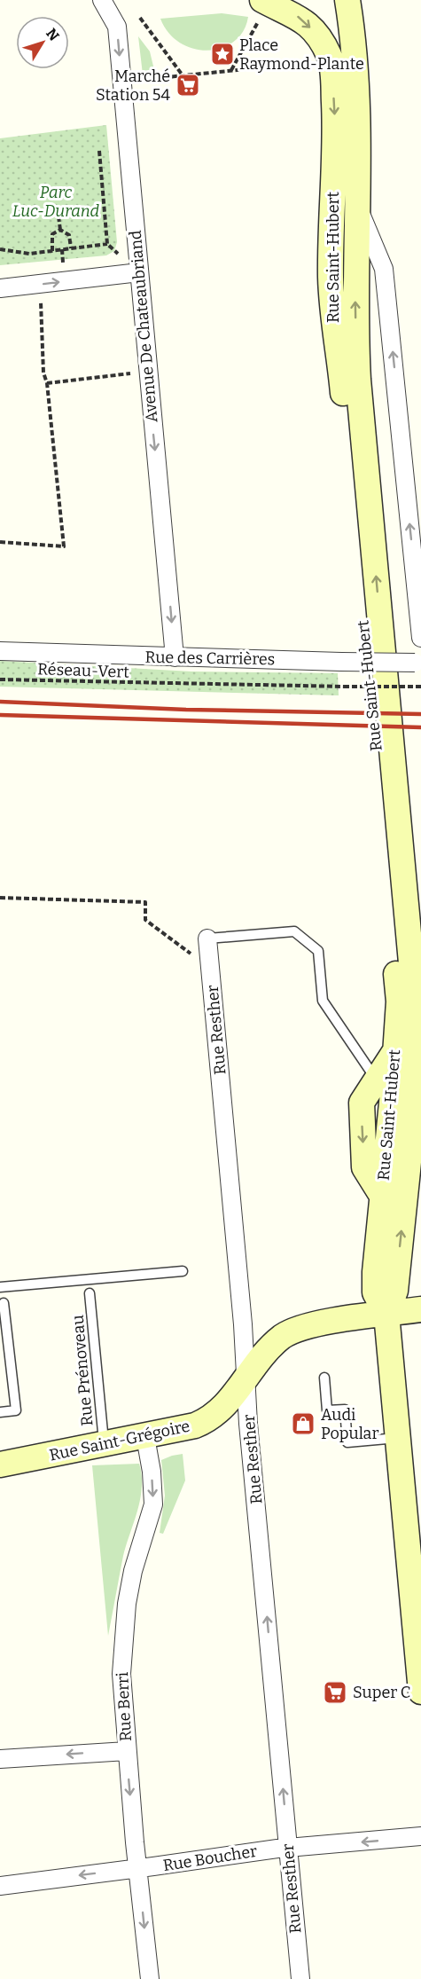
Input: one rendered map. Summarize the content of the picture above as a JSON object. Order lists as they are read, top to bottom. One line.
{"streets":{"street":["Rue Saint-Hubert","Avenue De Chateaubriand","Rue des Carrières","Rue Resther","Rue Saint-Grégoire","Rue Berri","Rue Boucher"],"lane":["Rue Prénoveau"],"path":["Réseau-Vert"]},"crossings":[["Rue Saint-Hubert","Rue Saint-Grégoire"],["Avenue De Chateaubriand","Rue des Carrières"],["Rue Resther","Rue Saint-Grégoire"],["Rue Resther","Rue Boucher"],["Rue Prénoveau","Rue Saint-Grégoire"],["Rue Saint-Grégoire","Rue Berri"],["Rue Berri","Rue Boucher"]],"one_way":["Avenue De Chateaubriand","Rue Resther","Rue Berri"],"parks":["Parc Luc-Durand"],"places":{"place":["Place Raymond-Plante"],"supermarket":["Marché Station 54","Super C"],"shop":["Audi Popular"]},"north":"top right"}
